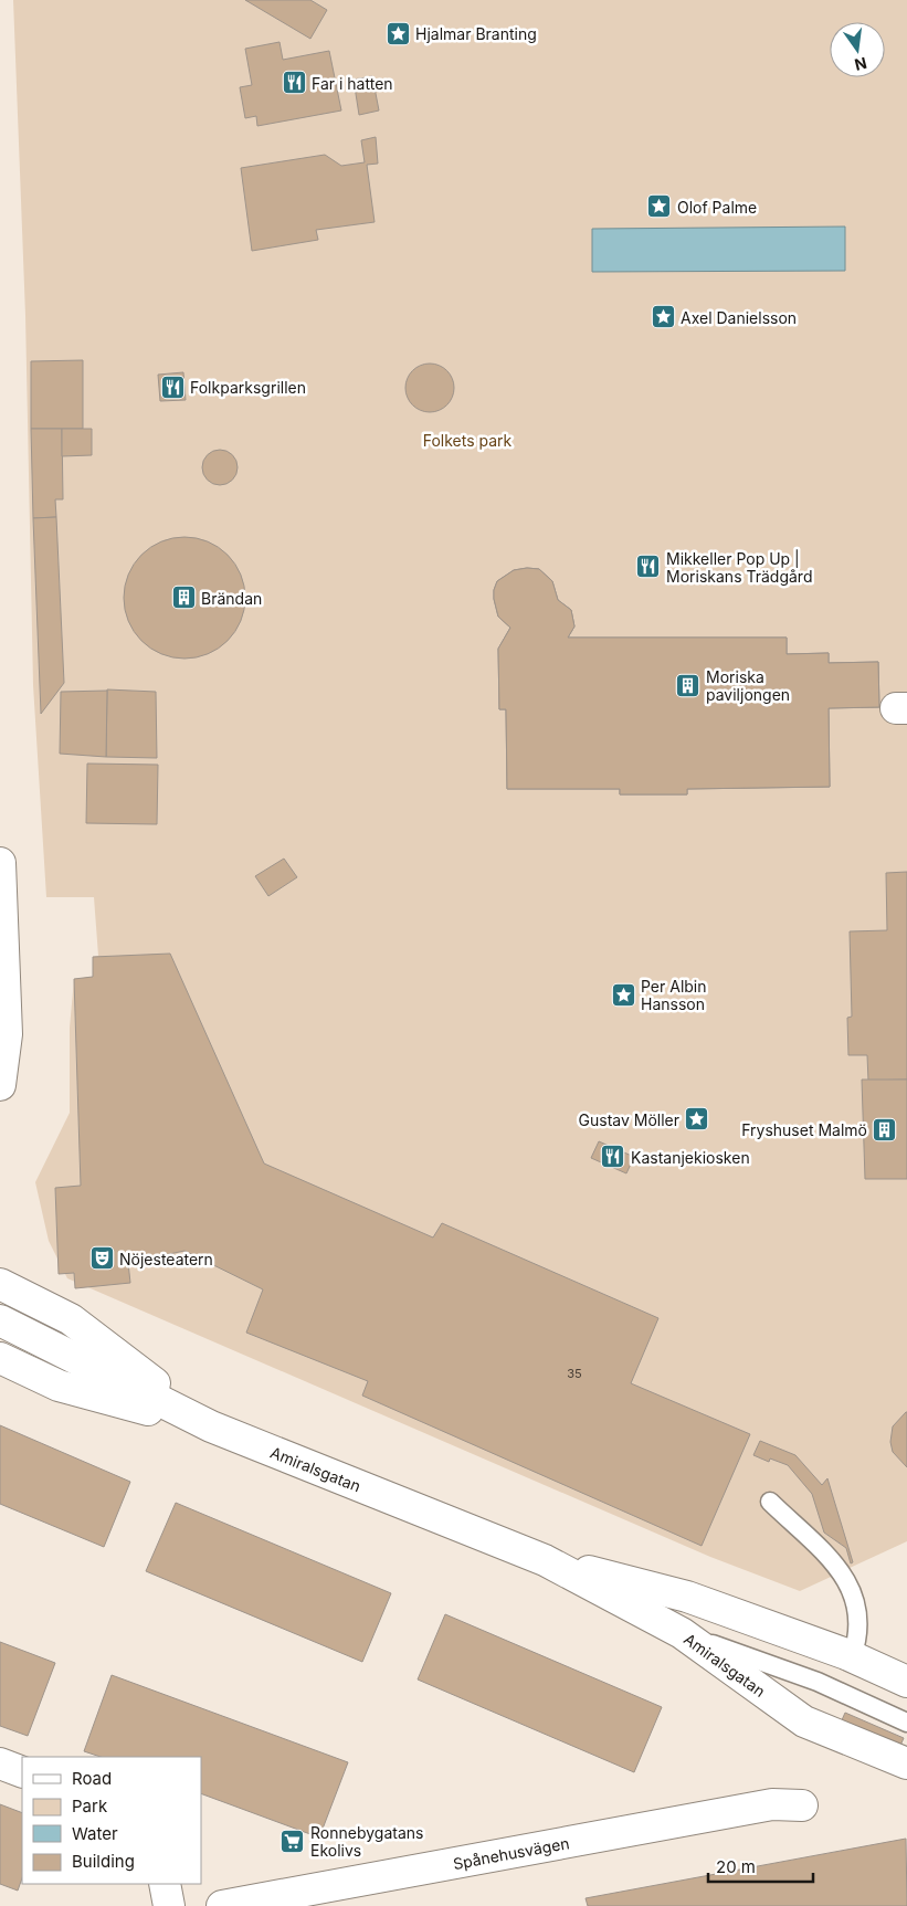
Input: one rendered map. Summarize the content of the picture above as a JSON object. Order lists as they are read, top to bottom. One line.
{"streets":{"main road":["Amiralsgatan","Spånehusvägen"]},"parks":["Folkets park"],"places":{"place":["Hjalmar Branting","Olof Palme","Axel Danielsson","Per Albin Hansson","Gustav Möller"],"restaurant":["Far i hatten","Folkparksgrillen","Mikkeller Pop Up | Moriskans Trädgård","Kastanjekiosken"],"building":["Brändan","Moriska paviljongen","Fryshuset Malmö"],"theatre":["Nöjesteatern"],"supermarket":["Ronnebygatans Ekolivs"]},"house_numbers":["35"],"legend":["Road","Park","Water","Building"],"scale_bar":"20 m","north":"bottom"}
